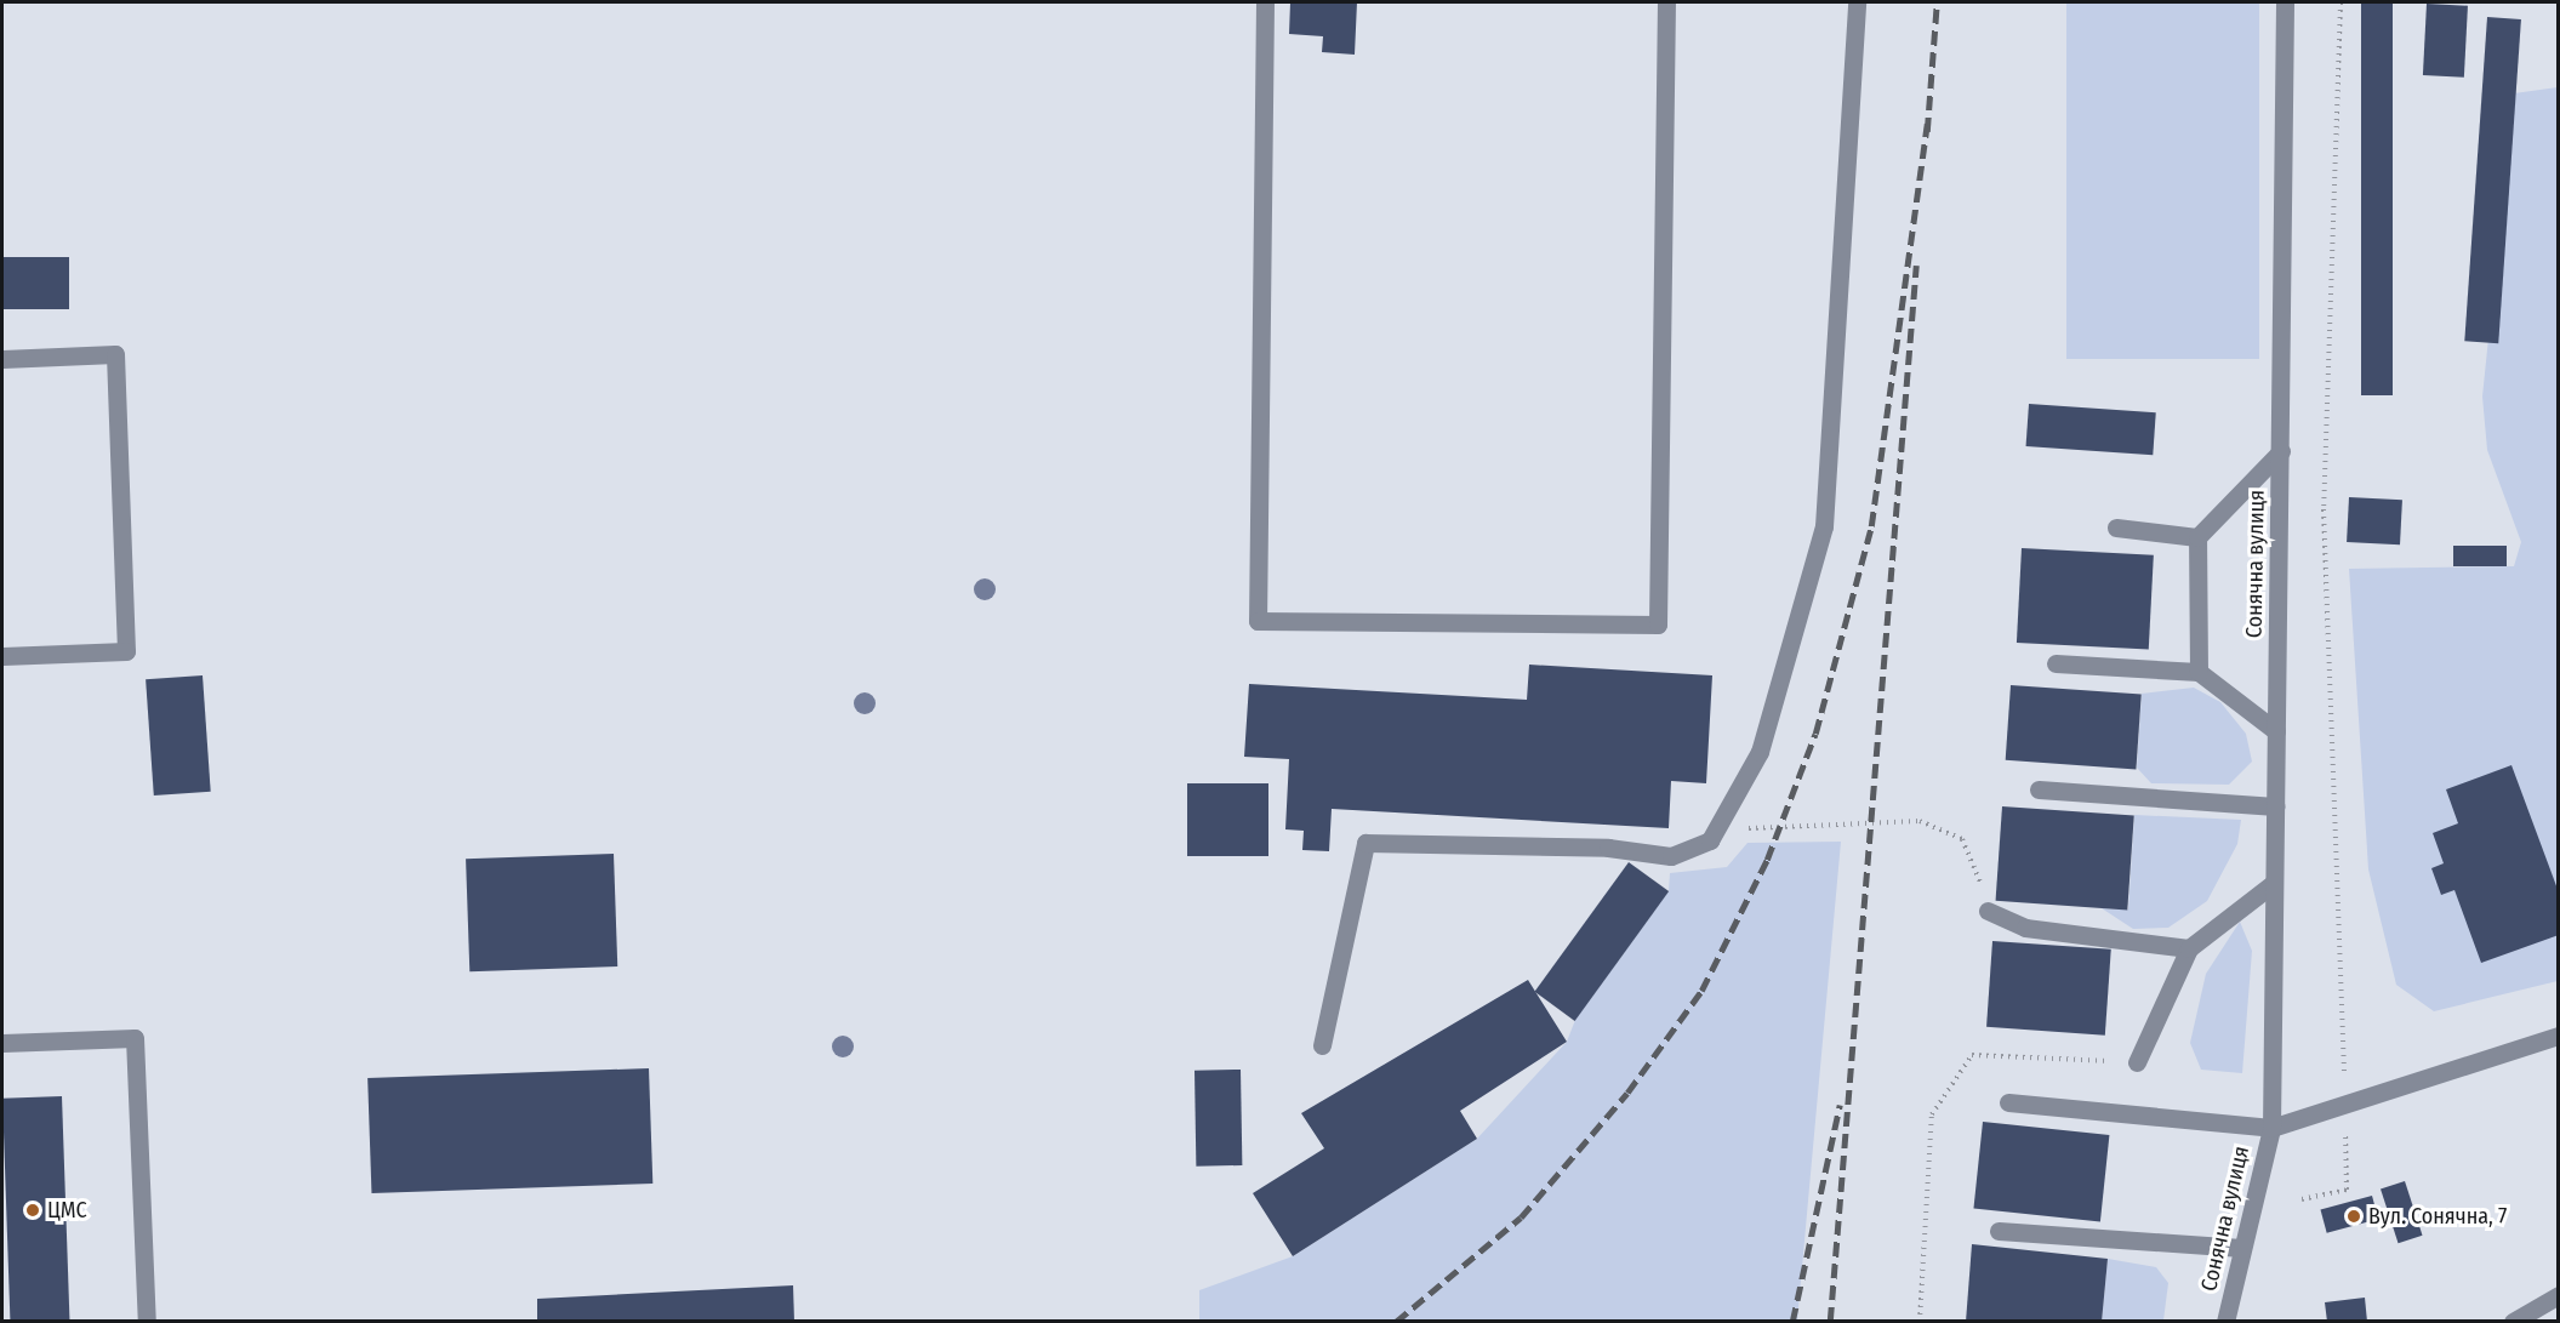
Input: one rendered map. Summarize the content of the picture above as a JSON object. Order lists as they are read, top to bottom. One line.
{"streets":{"street":["Сонячна вулиця"]},"places":["ЦМС","Вул. Сонячна, 7"]}
